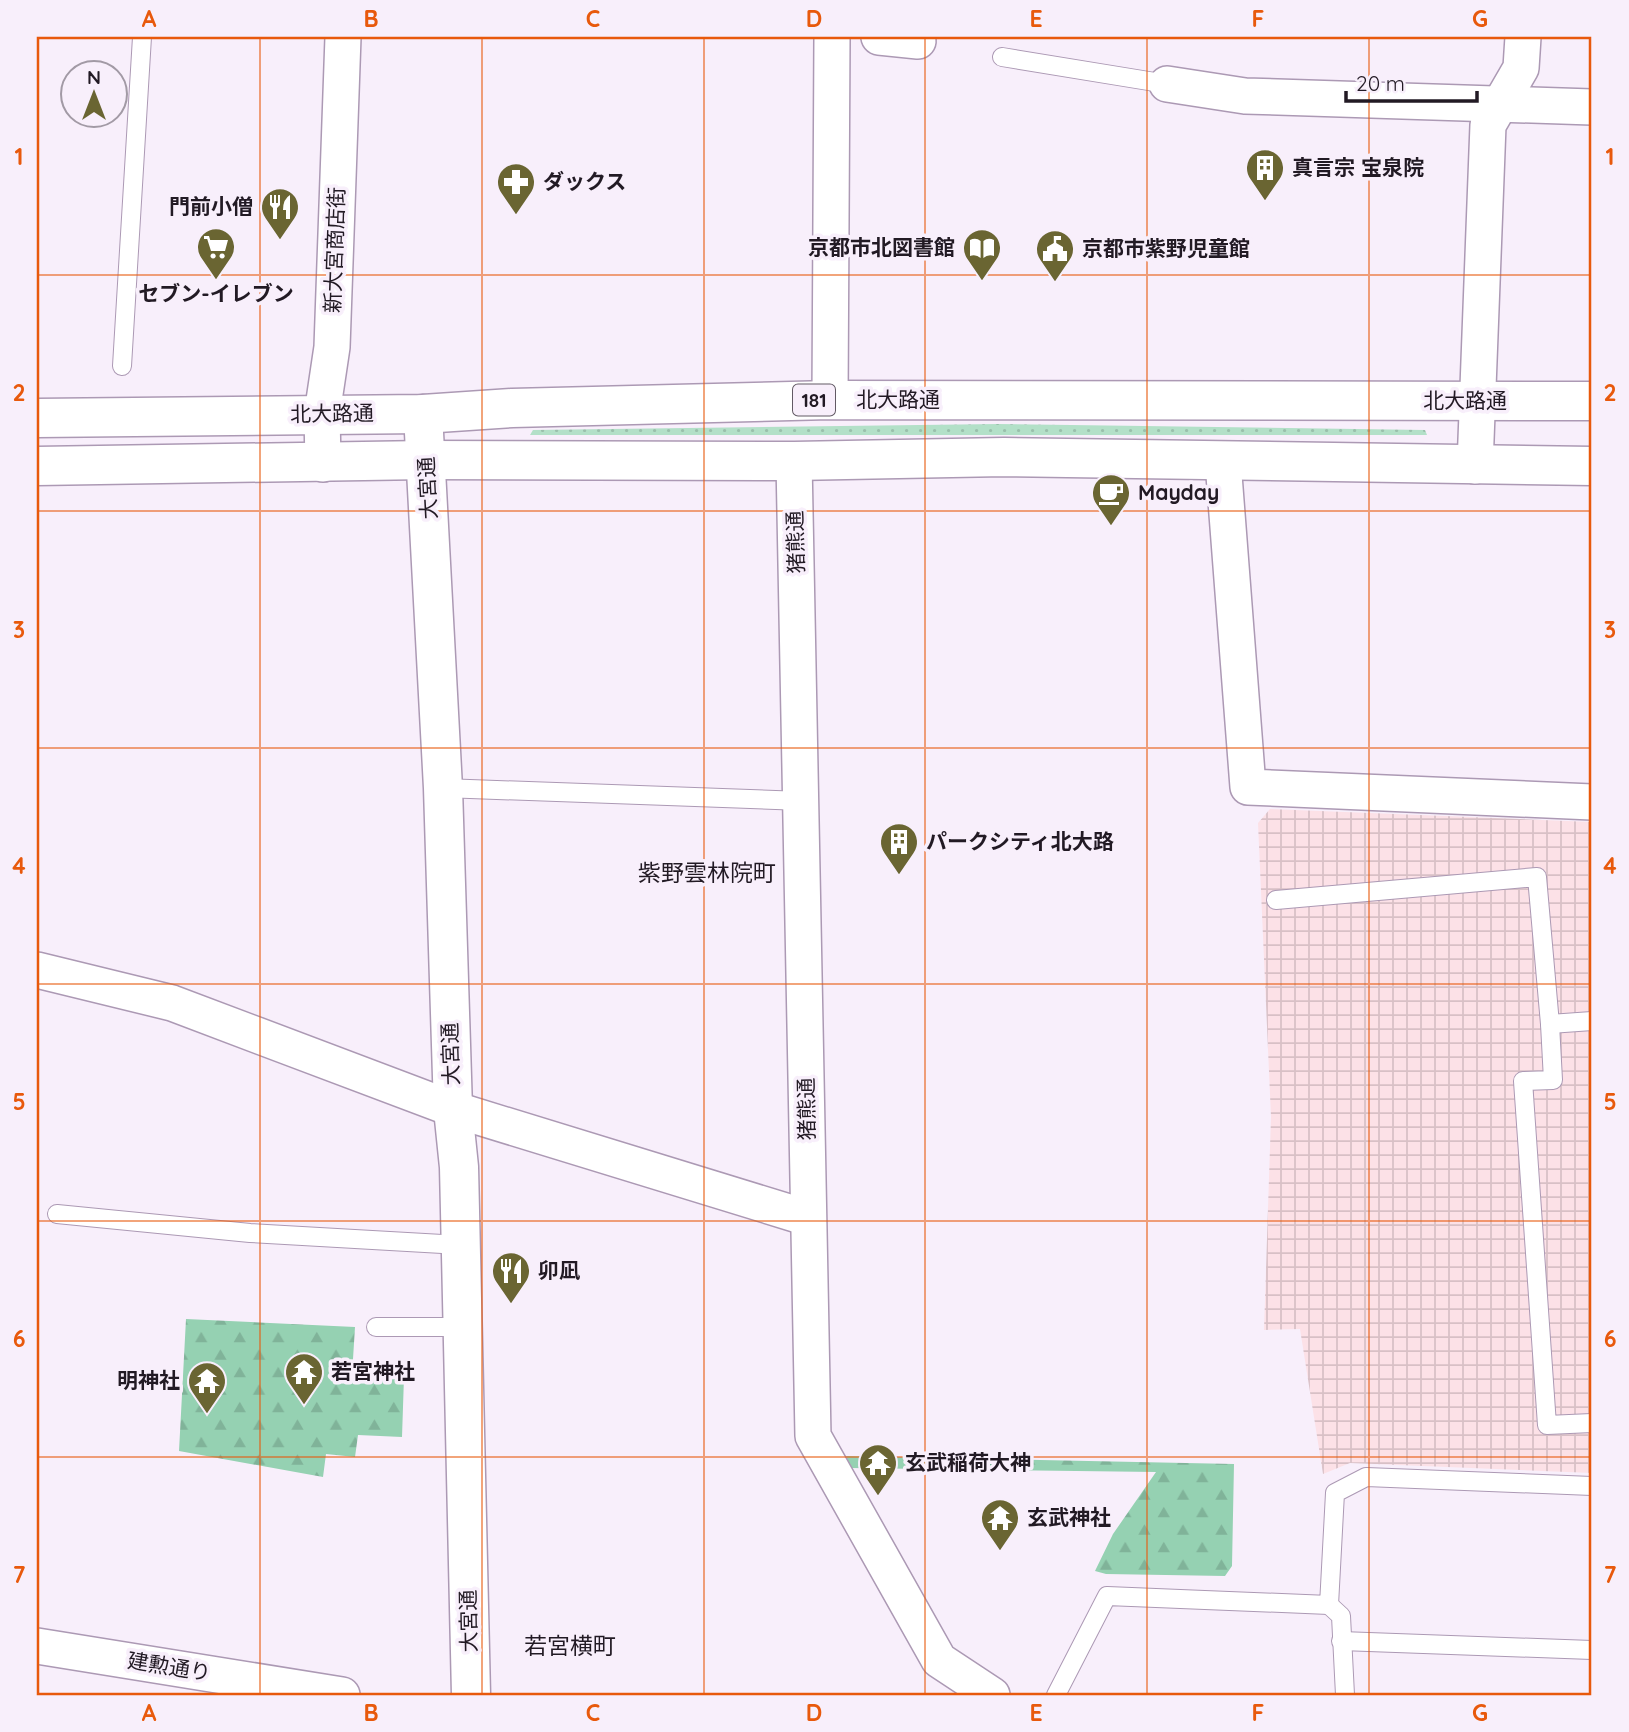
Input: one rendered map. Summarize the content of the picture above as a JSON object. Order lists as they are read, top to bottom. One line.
{"streets":{"main road":["181","北大路通","大宮通"],"street":["新大宮商店街","猪熊通","建勲通り"]},"crossings":[["新大宮商店街","北大路通"],["北大路通","大宮通"]],"districts":["紫野雲林院町","若宮横町"],"places":{"building":["真言宗 宝泉院","パークシティ北大路"],"pharmacy":["ダックス"],"restaurant":["門前小僧","卯凪"],"supermarket":["セブン-イレブン"],"library":["京都市北図書館"],"public building":["京都市紫野児童館"],"cafe":["Mayday"],"temple":["若宮神社","明神社","玄武稲荷大神","玄武神社"]},"scale_bar":"20 m","north":"top","grid":{"columns":["A","B","C","D","E","F","G"],"rows":["1","2","3","4","5","6","7"]}}
